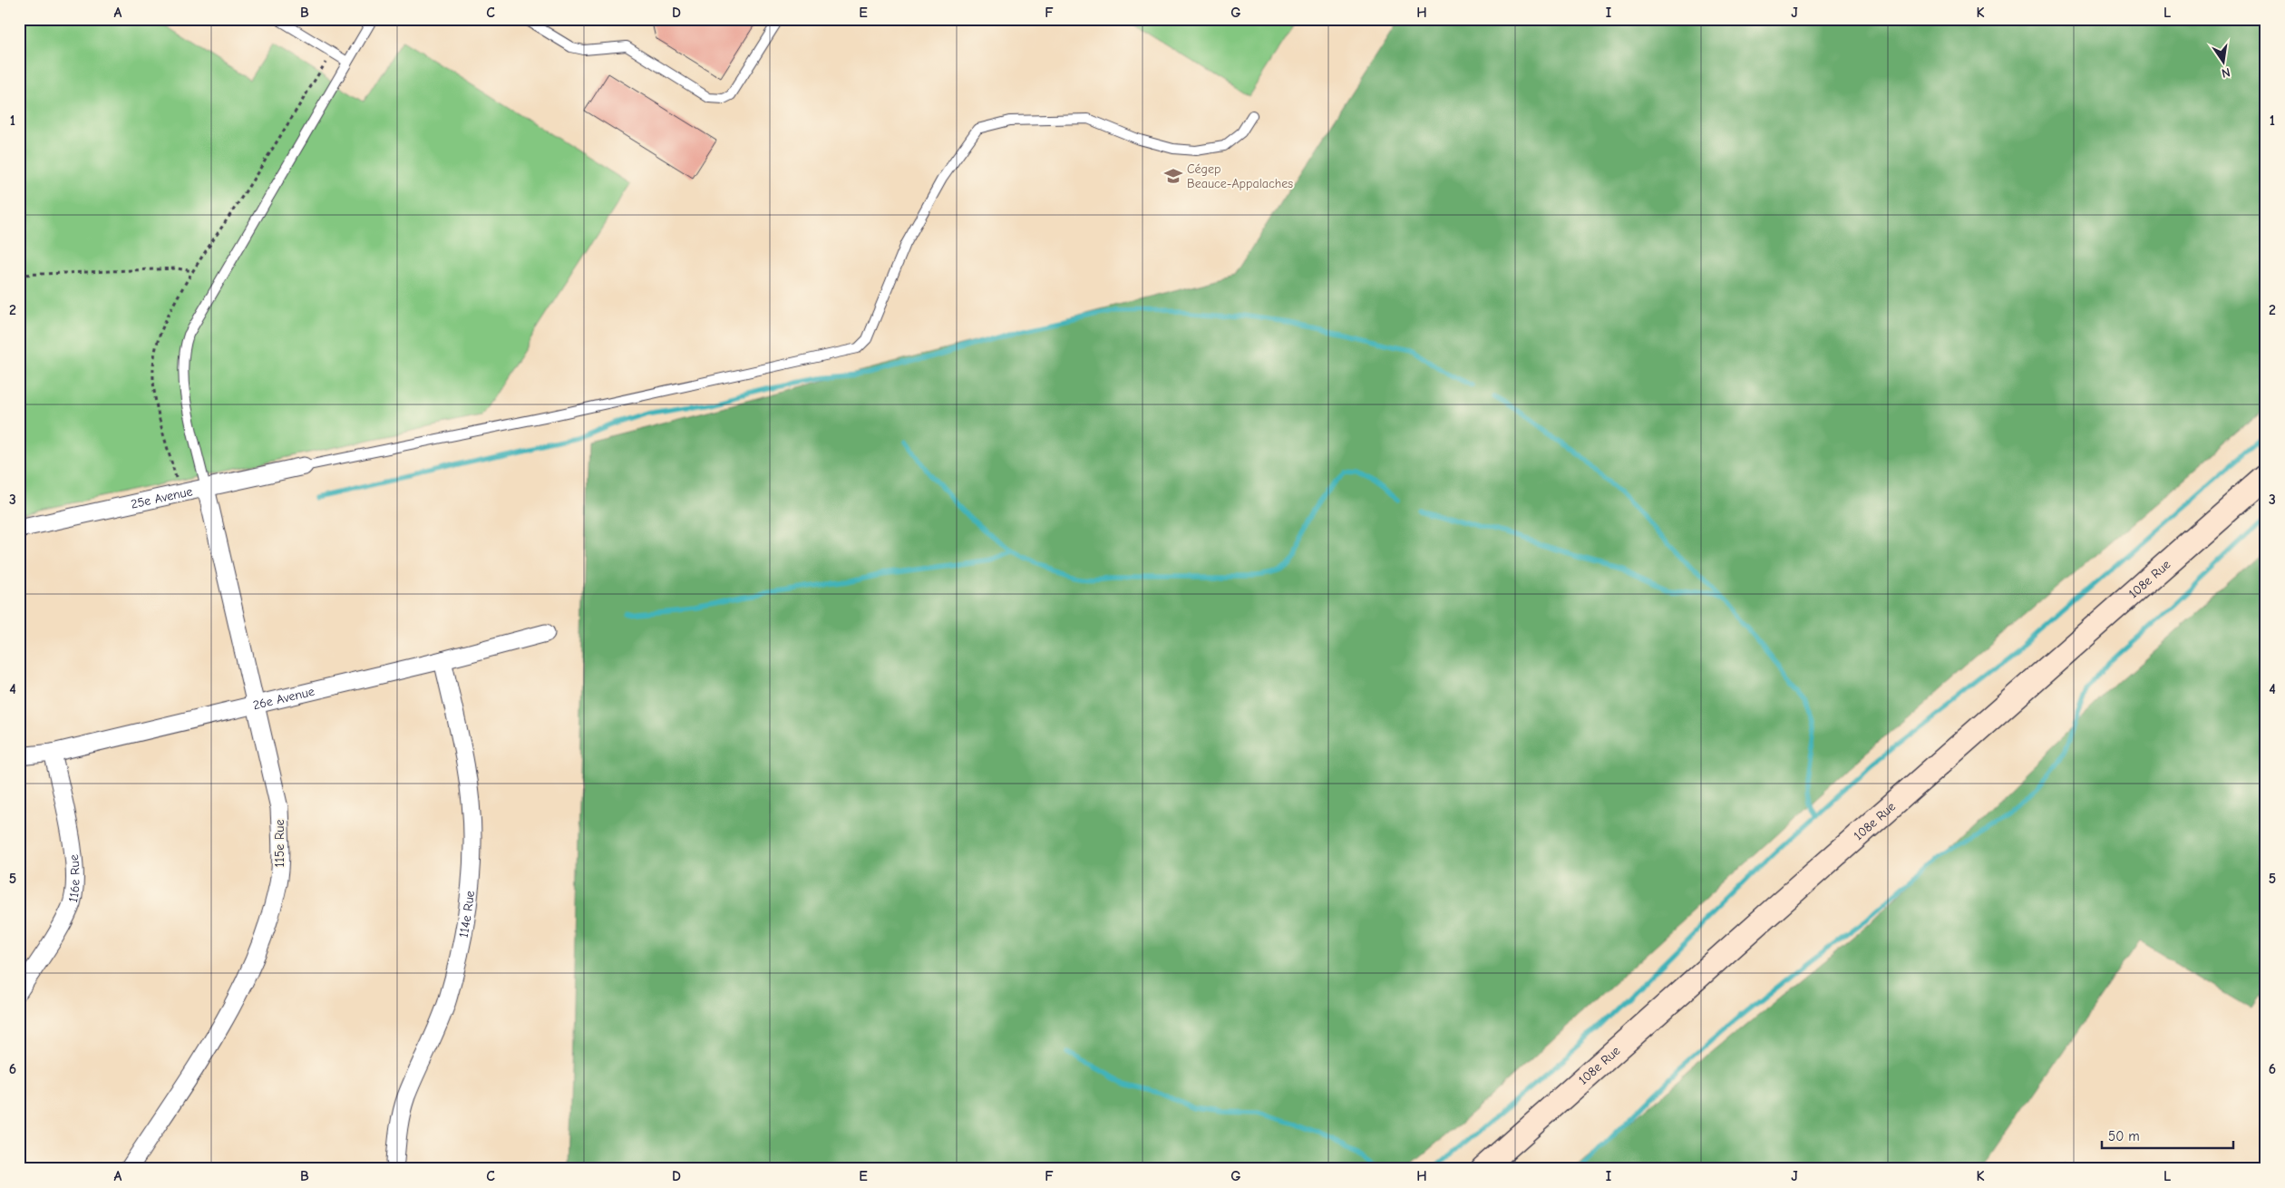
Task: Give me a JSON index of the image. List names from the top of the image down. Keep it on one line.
{"streets":{"main road":["108e Rue"],"street":["25e Avenue","26e Avenue","115e Rue","116e Rue","114e Rue"]},"crossings":[["25e Avenue","115e Rue"],["26e Avenue","115e Rue"],["26e Avenue","116e Rue"],["26e Avenue","114e Rue"]],"places":{"school or university":["Cégep Beauce-Appalaches"]},"scale_bar":"50 m","north":"bottom","grid":{"columns":["A","B","C","D","E","F","G","H","I","J","K","L"],"rows":["1","2","3","4","5","6"]}}
